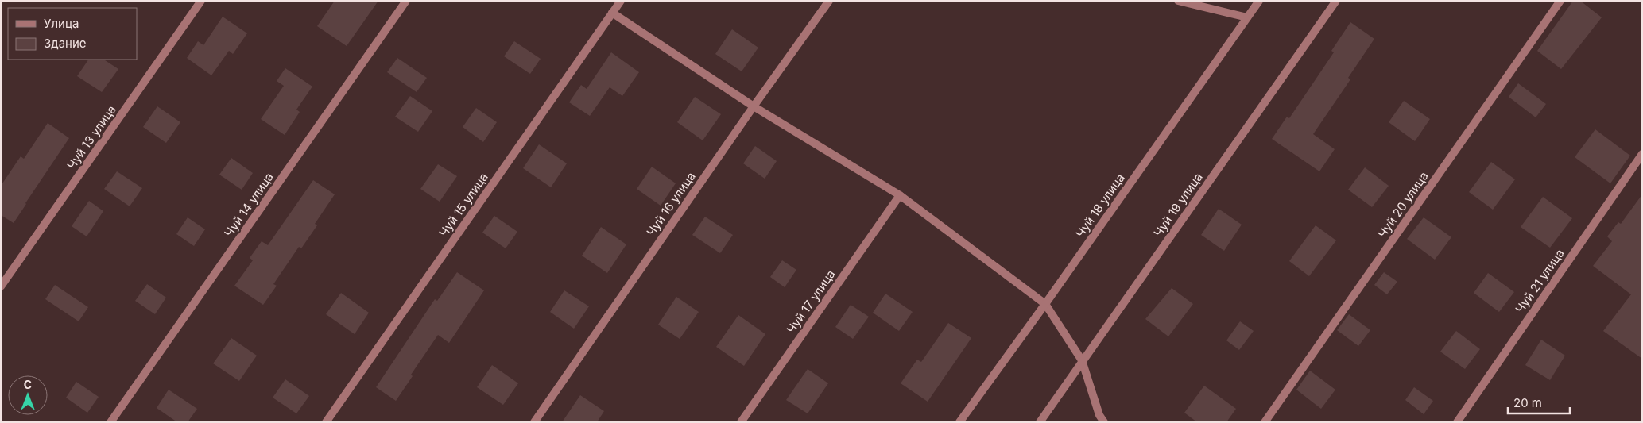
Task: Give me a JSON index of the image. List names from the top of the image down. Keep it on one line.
{"streets":{"street":["Чуй 13 улица","Чуй 16 улица","Чуй 14 улица","Чуй 15 улица","Чуй 19 улица","Чуй 20 улица","Чуй 18 улица","Чуй 21 улица","Чуй 17 улица"]},"legend":["Улица","Здание"],"scale_bar":"20 m","north":"top"}
